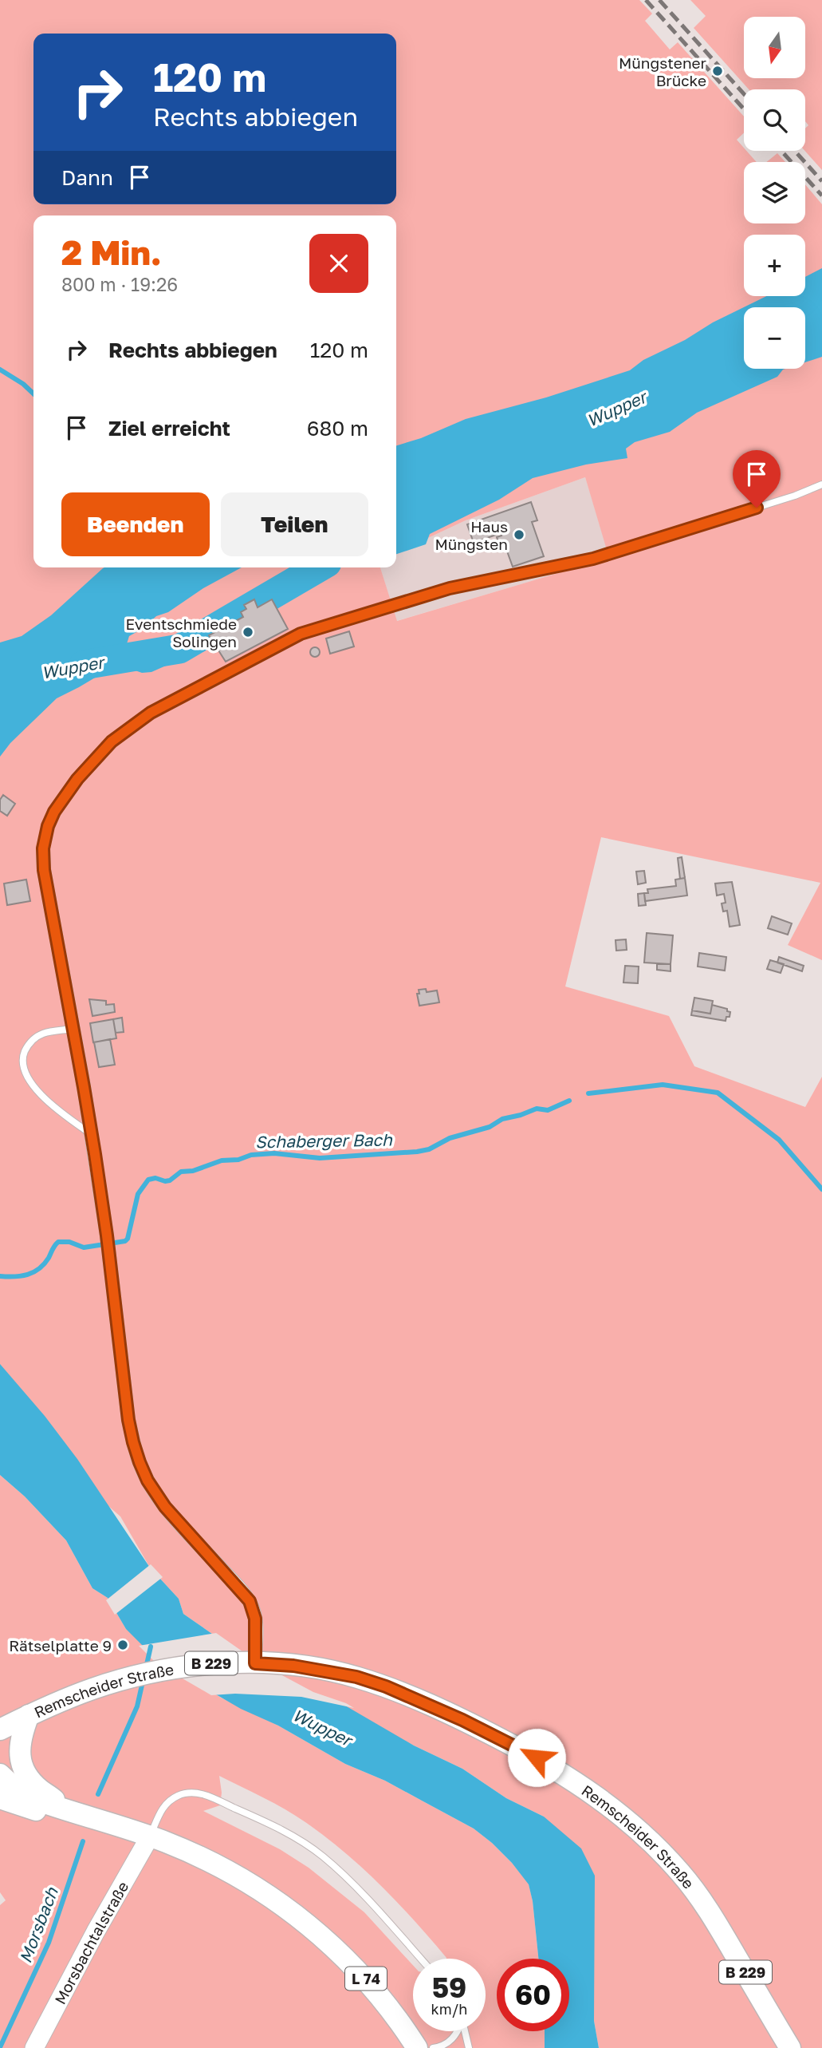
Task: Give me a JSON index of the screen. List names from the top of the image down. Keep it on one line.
{"streets":{"main road":["B 229","Remscheider Straße","Morsbachtalstraße","L 74"]},"crossings":[["Remscheider Straße","L 74"],["Morsbachtalstraße","L 74"]],"water":["Wupper","Schaberger Bach","Morsbach"],"places":["Müngstener Brücke","Haus Müngsten","Eventschmiede Solingen","Rätselplatte 9"],"north":"bottom","page":{"map_buttons":["+","−"],"turn":["120 m","Rechts abbiegen"],"then":"Dann","heading":["2 Min.","800 m · 19:26"],"list":[{"name":"Rechts abbiegen","value":"120 m"},{"name":"Ziel erreicht","value":"680 m"}],"buttons":["Beenden","Teilen"],"speed":"59 km/h","limit":"60"}}
